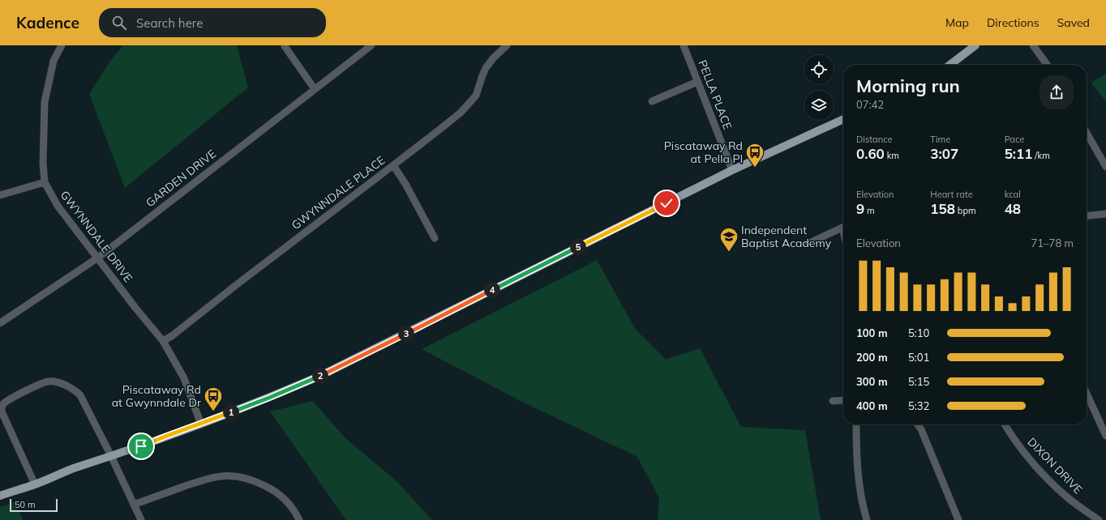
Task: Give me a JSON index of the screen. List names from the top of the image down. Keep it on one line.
{"streets":{"street":["PELLA PLACE","GARDEN DRIVE","GWYNNDALE PLACE","GWYNNDALE DRIVE","DIXON DRIVE"]},"crossings":[["GARDEN DRIVE","GWYNNDALE DRIVE"],["GWYNNDALE PLACE","GWYNNDALE DRIVE"]],"places":{"bus stop":["Piscataway Rd at Pella Pl","Piscataway Rd at Gwynndale Dr"],"school or university":["Independent Baptist Academy"]},"scale_bar":"50 m","page":{"header":"Kadence","search":"Search here","nav":["Map","Directions","Saved"],"heading":["Morning run","07:42"],"stats":[["Distance","0.60 km"],["Time","3:07"],["Pace","5:11 /km"],["Elevation","9 m"],["Heart rate","158 bpm"],["kcal","48"]],"chart":["Elevation","71–78 m"],"pins":["5","4","3","2","1"],"list":[{"name":"100 m","note":"5:10"},{"name":"200 m","note":"5:01"},{"name":"300 m","note":"5:15"},{"name":"400 m","note":"5:32"}],"scale":"50 m"}}
